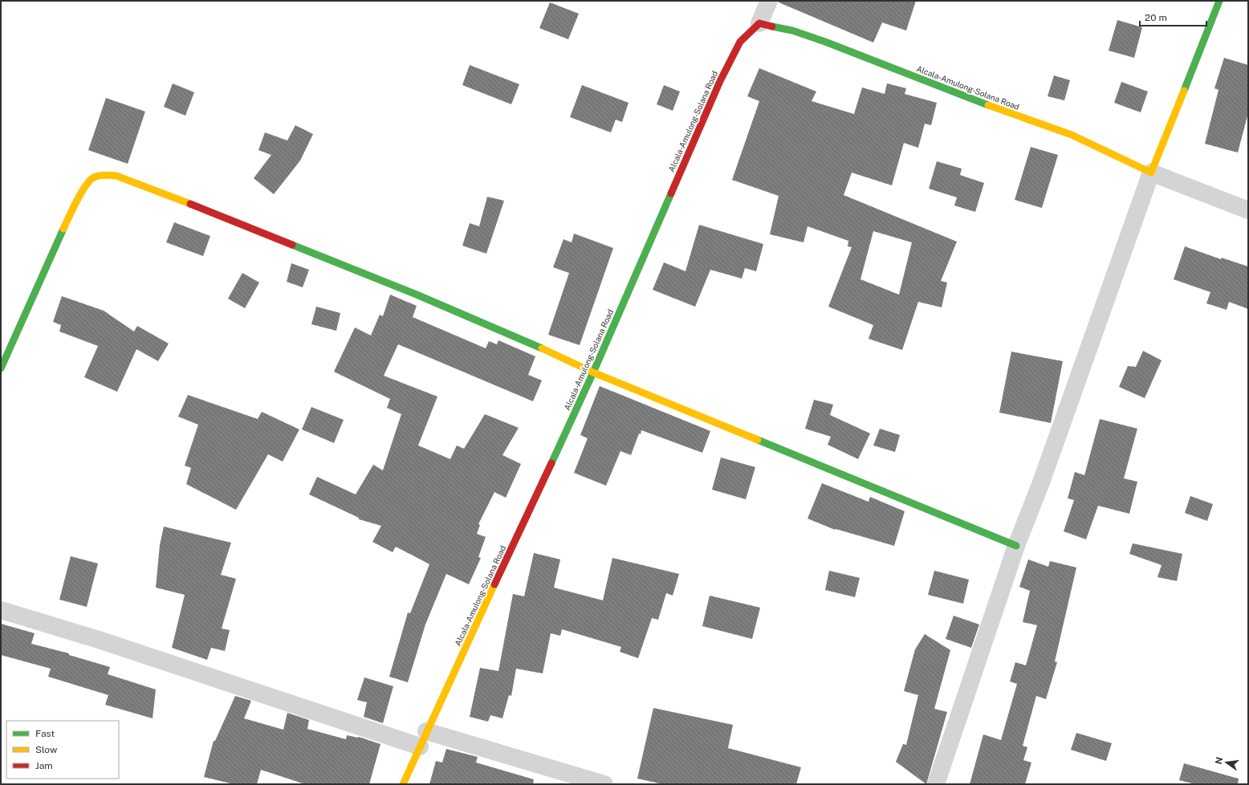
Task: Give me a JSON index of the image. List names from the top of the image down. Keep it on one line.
{"streets":{"main road":["Alcala-Amulong-Solana Road"]},"legend":["Fast","Slow","Jam"],"scale_bar":"20 m","north":"left"}
